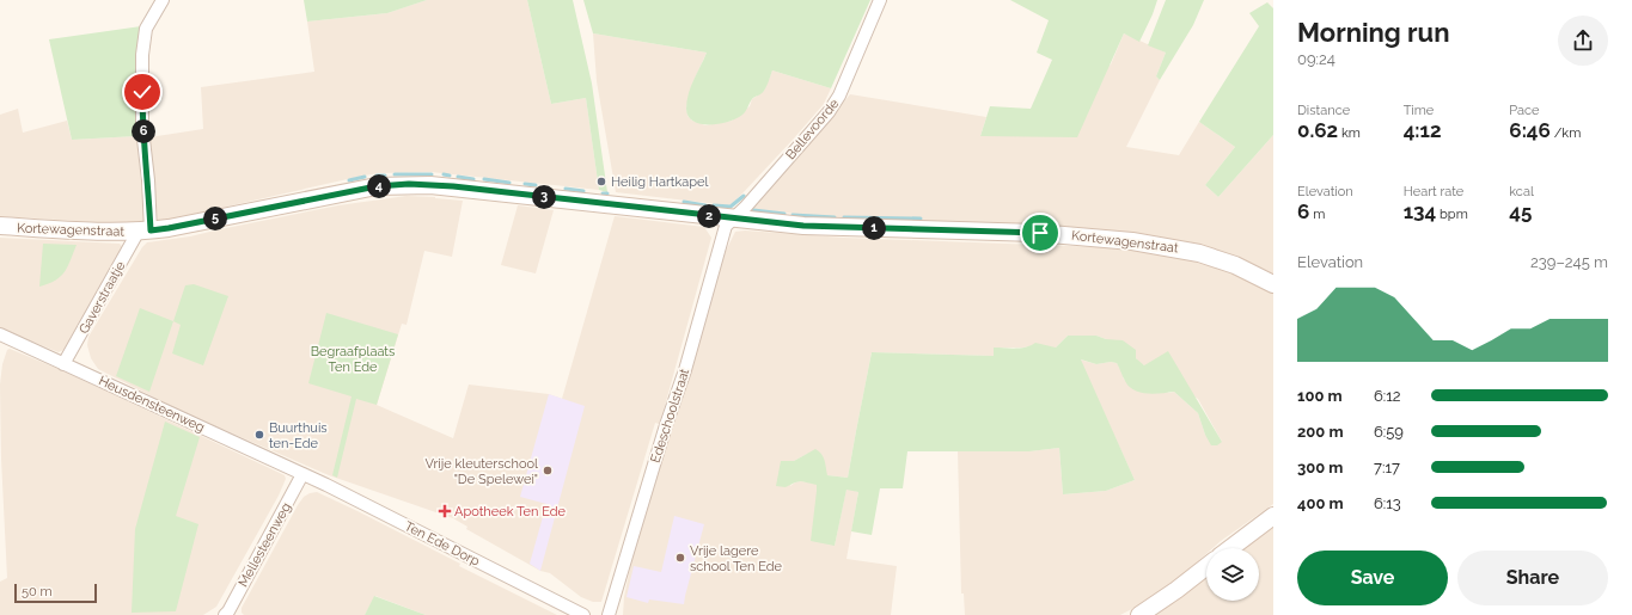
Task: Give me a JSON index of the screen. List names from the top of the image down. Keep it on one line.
{"streets":{"street":["Bellevoorde","Kortewagenstraat","Gaverstraatje","Heusdensteenweg","Edeschoolstraat","Ten Ede Dorp","Mellesteenweg"]},"crossings":[["Bellevoorde","Kortewagenstraat"],["Bellevoorde","Edeschoolstraat"],["Kortewagenstraat","Gaverstraatje"],["Kortewagenstraat","Edeschoolstraat"],["Gaverstraatje","Heusdensteenweg"],["Heusdensteenweg","Ten Ede Dorp"],["Heusdensteenweg","Mellesteenweg"],["Ten Ede Dorp","Mellesteenweg"]],"parks":["Begraafplaats Ten Ede"],"places":{"other":["Heilig Hartkapel","Buurthuis ten-Ede","Vrije kleuterschool \"De Spelewei\"","Vrije lagere school Ten Ede"],"health":["Apotheek Ten Ede"]},"scale_bar":"50 m","page":{"heading":["Morning run","09:24"],"stats":[["Distance","0.62 km"],["Time","4:12"],["Pace","6:46 /km"],["Elevation","6 m"],["Heart rate","134 bpm"],["kcal","45"]],"pins":["6","4","3","2","5","1"],"chart":["Elevation","239–245 m"],"list":[{"name":"100 m","note":"6:12"},{"name":"200 m","note":"6:59"},{"name":"300 m","note":"7:17"},{"name":"400 m","note":"6:13"}],"buttons":["Save","Share"],"scale":"50 m"}}
